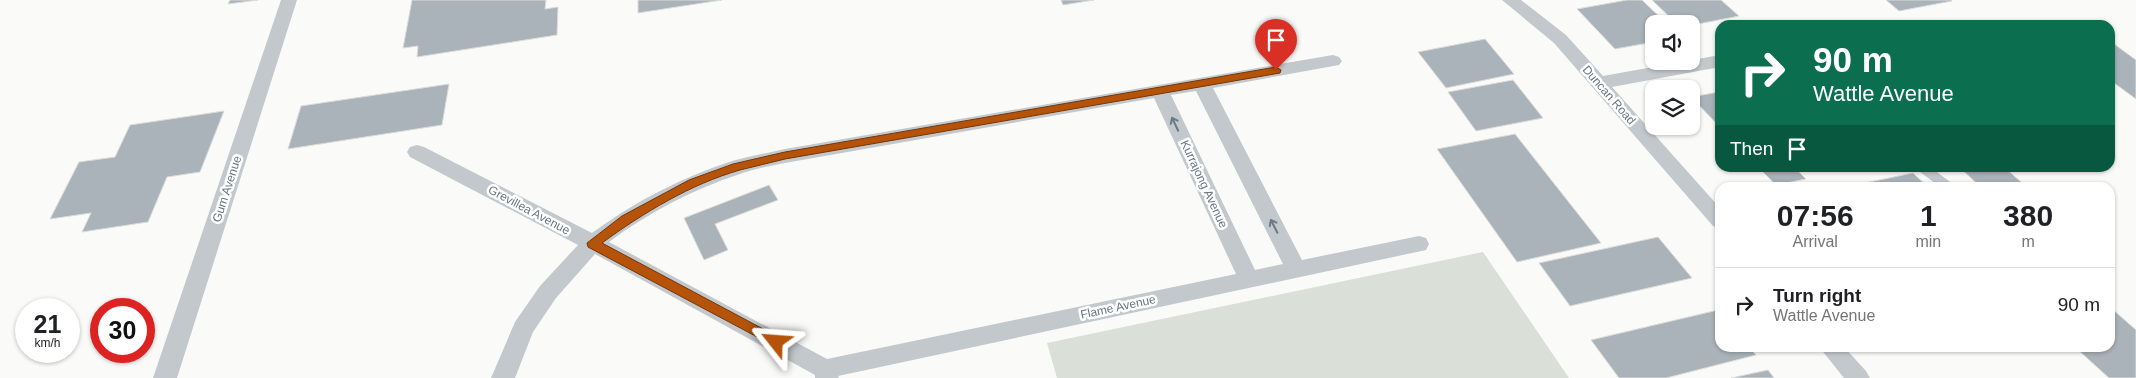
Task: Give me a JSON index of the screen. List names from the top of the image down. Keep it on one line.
{"streets":{"street":["Duncan Road","Kurrajong Avenue","Gum Avenue","Grevillea Avenue","Flame Avenue"]},"crossings":[["Kurrajong Avenue","Flame Avenue"],["Grevillea Avenue","Flame Avenue"]],"page":{"turn":["90 m","Wattle Avenue"],"then":"Then","eta":["07:56","Arrival","1","min","380","m"],"list":[{"name":"Turn right","note":"Wattle Avenue","value":"90 m"}],"speed":"21 km/h","limit":"30"}}
